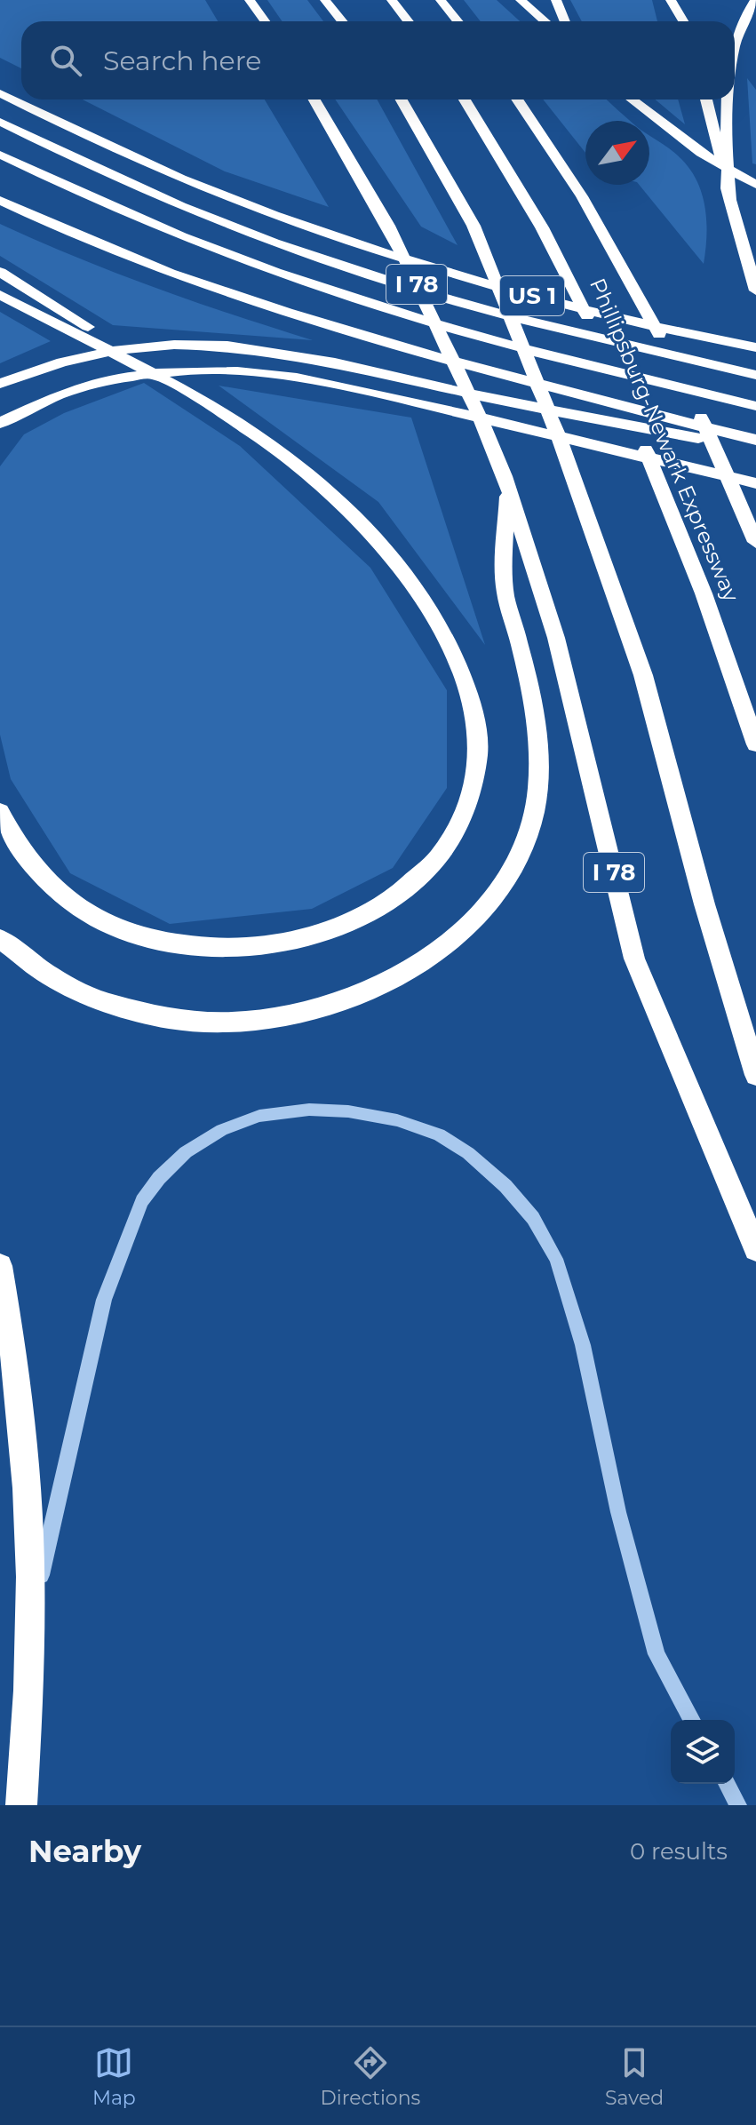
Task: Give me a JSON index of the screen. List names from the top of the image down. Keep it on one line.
{"streets":{"highway":["I 78","US 1","Phillipsburg-Newark Expressway"]},"north":"top right","page":{"search":"Search here","heading":["Nearby","0 results"],"nav":["Map","Directions","Saved"]}}
